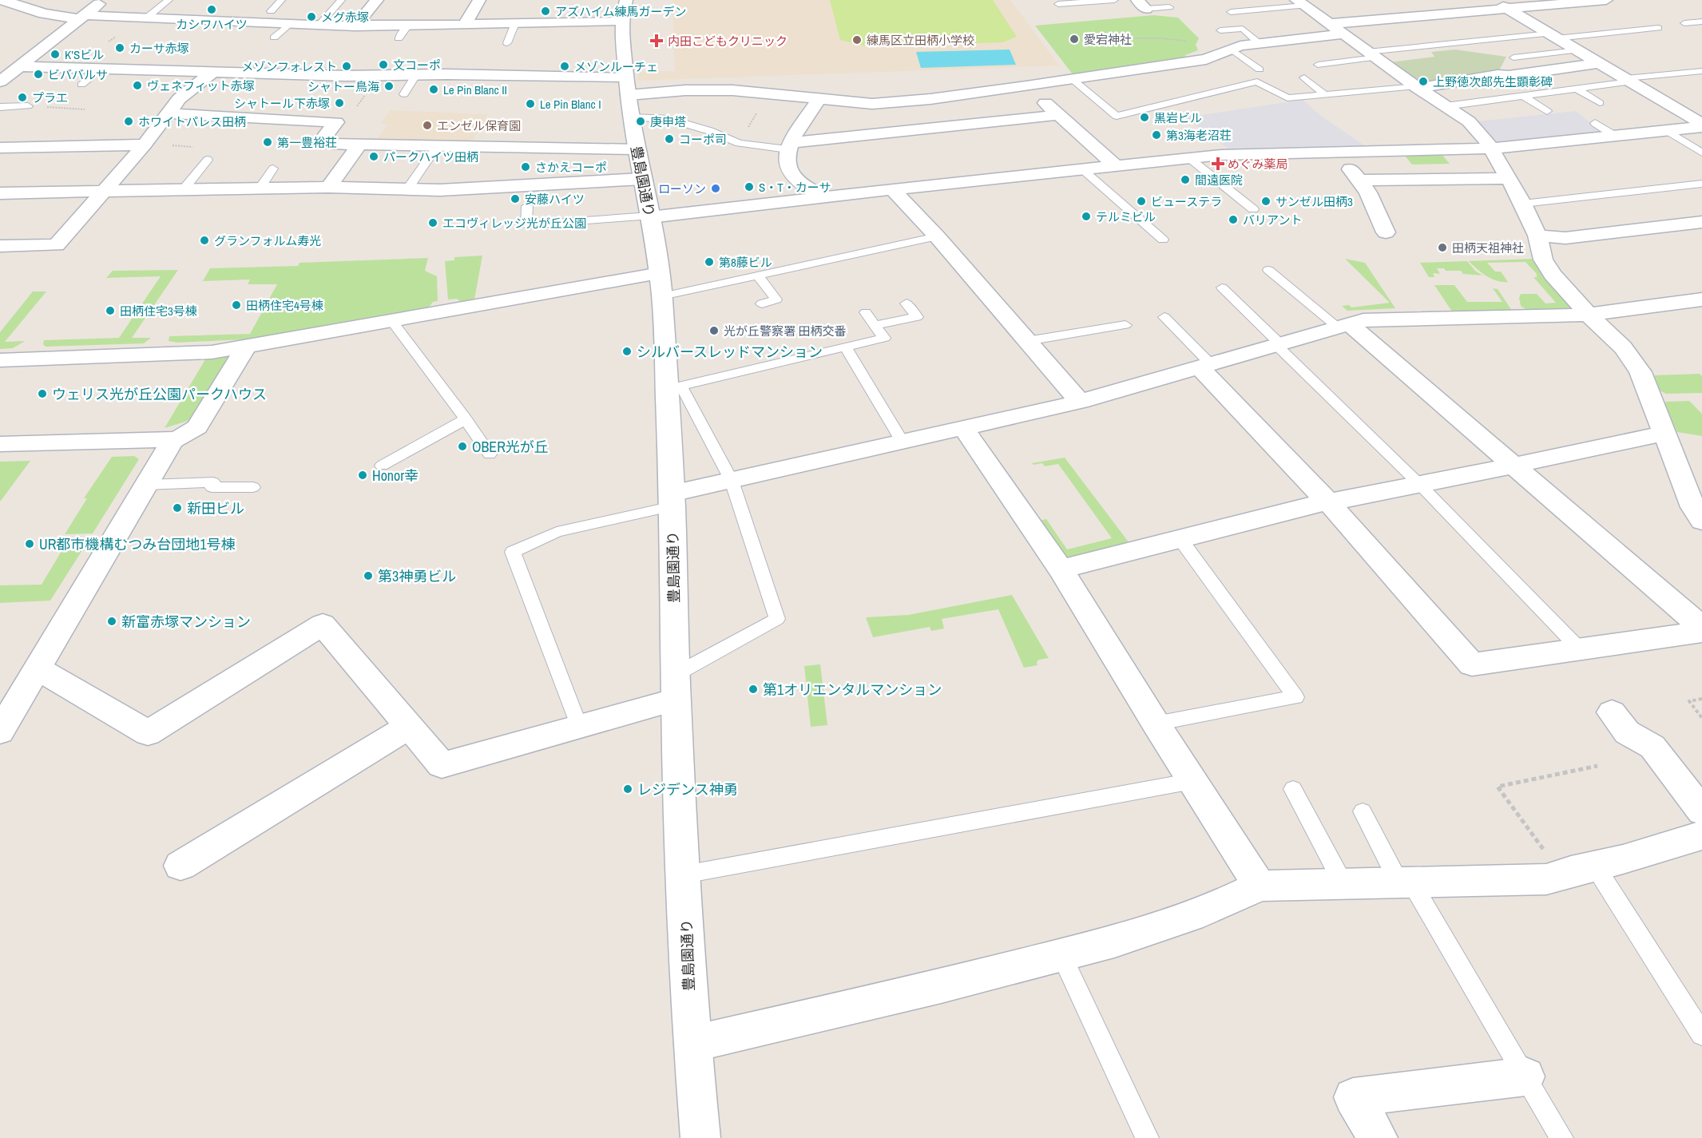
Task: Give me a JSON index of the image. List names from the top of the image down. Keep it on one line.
{"streets":{"street":["豊島園通り"]},"places":{"other":["カシワハイツ","アズハイム練馬ガーデン","メグ赤塚","愛宕神社","練馬区立田柄小学校","カーサ赤塚","K’Sビル","文コーポ","メゾンフォレスト","メゾンルーチェ","ビババルサ","上野徳次郎先生顕彰碑","ヴェネフィット赤塚","シャトー鳥海","Le Pin Blanc II","プラエ","シャトール下赤塚","Le Pin Blanc I","黒岩ビル","ホワイトパレス田柄","庚申塔","エンゼル保育園","第3海老沼荘","コーポ司","第一豊裕荘","パークハイツ田柄","さかえコーポ","間遠医院","S・T・カーサ","ローソン","安藤ハイツ","ビューステラ","サンゼル田柄3","テルミビル","バリアント","エコヴィレッジ光が丘公園","グランフォルム寿光","田柄天祖神社","第8藤ビル","田柄住宅4号棟","田柄住宅3号棟","光が丘警察署 田柄交番","シルバースレッドマンション","ウェリス光が丘公園パークハウス","OBER光が丘","Honor幸","新田ビル","UR都市機構むつみ台団地1号棟","第3神勇ビル","新富赤塚マンション","第1オリエンタルマンション","レジデンス神勇"],"health":["内田こどもクリニック","めぐみ薬局"]}}
